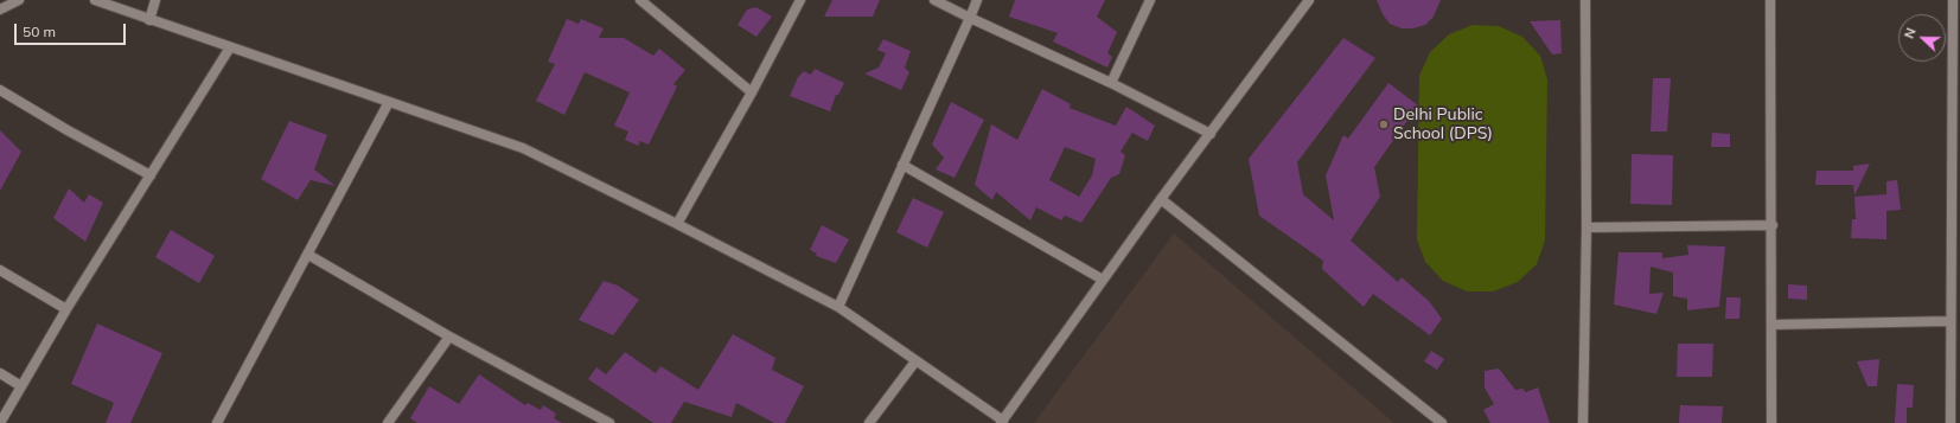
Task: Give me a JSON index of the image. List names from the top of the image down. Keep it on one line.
{"places":["Delhi Public School (DPS)"],"scale_bar":"50 m","north":"left"}
